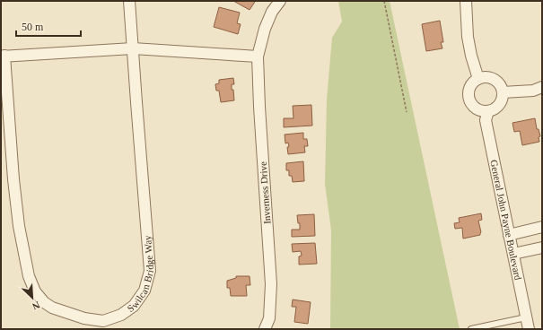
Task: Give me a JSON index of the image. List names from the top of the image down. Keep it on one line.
{"streets":{"street":["Inverness Drive","General John Payne Boulevard","Swilcan Bridge Way"]},"scale_bar":"50 m","north":"bottom right"}
